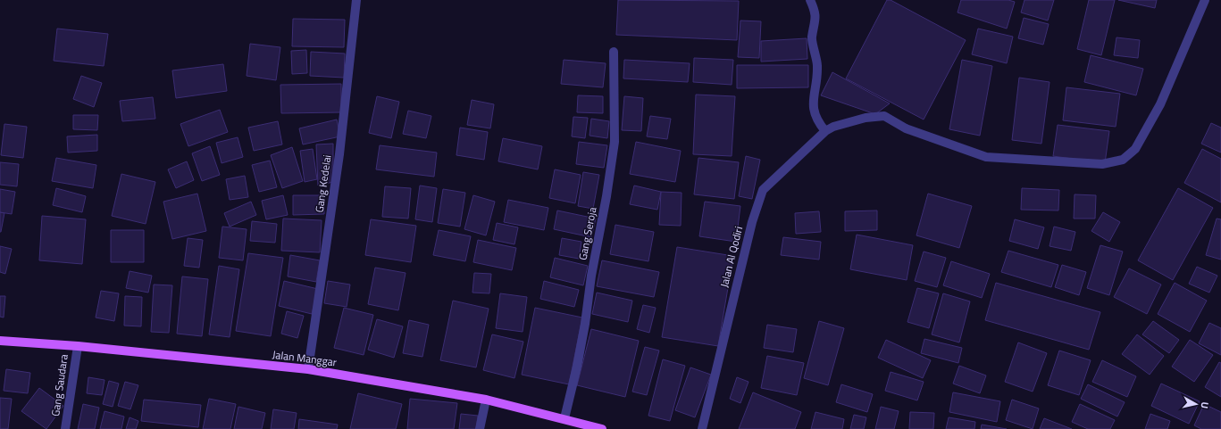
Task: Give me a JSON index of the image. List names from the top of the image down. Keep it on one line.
{"streets":{"main road":["Jalan Manggar"],"street":["Gang Kedelai","Gang Seroja","Jalan Al Qodiri","Gang Saudara"]},"crossings":[["Gang Kedelai","Jalan Manggar"],["Gang Seroja","Jalan Manggar"],["Jalan Manggar","Gang Saudara"]],"north":"right"}
